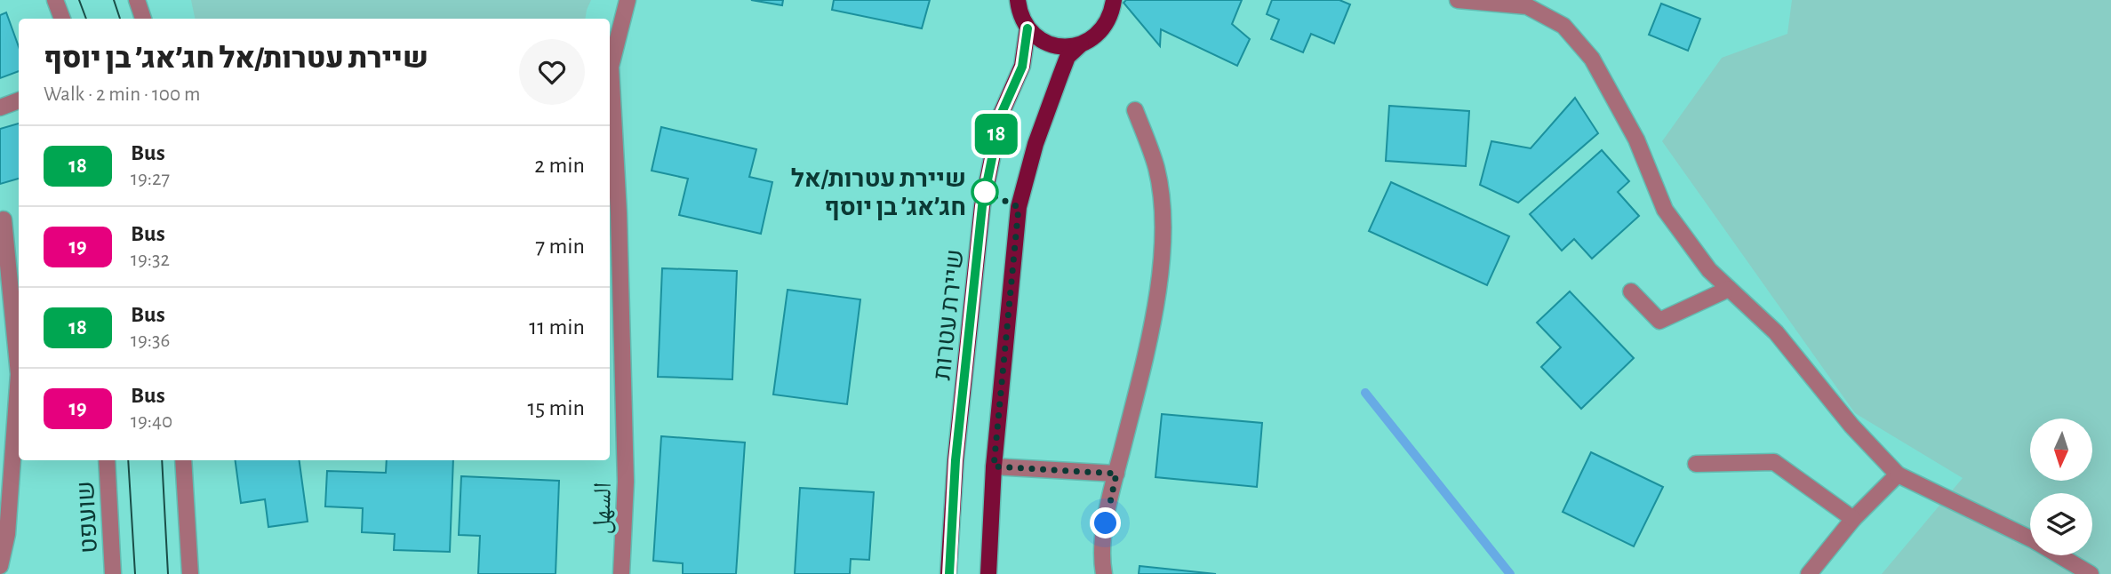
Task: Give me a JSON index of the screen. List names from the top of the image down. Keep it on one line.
{"streets":{"main road":["שיירת עטרות"],"street":["السهل","שועפט"]},"places":["שיירת עטרות/אל חג׳אג׳ בן יוסף"],"lines":["bus line 18"],"north":"bottom","page":{"on_map":"18","heading":["שיירת עטרות/אל חג׳אג׳ בן יוסף","Walk · 2 min · 100 m"],"list":[{"mark":"18","name":"Bus","note":"19:27","value":"2 min"},{"mark":"19","name":"Bus","note":"19:32","value":"7 min"},{"mark":"18","name":"Bus","note":"19:36","value":"11 min"},{"mark":"19","name":"Bus","note":"19:40","value":"15 min"}]}}
